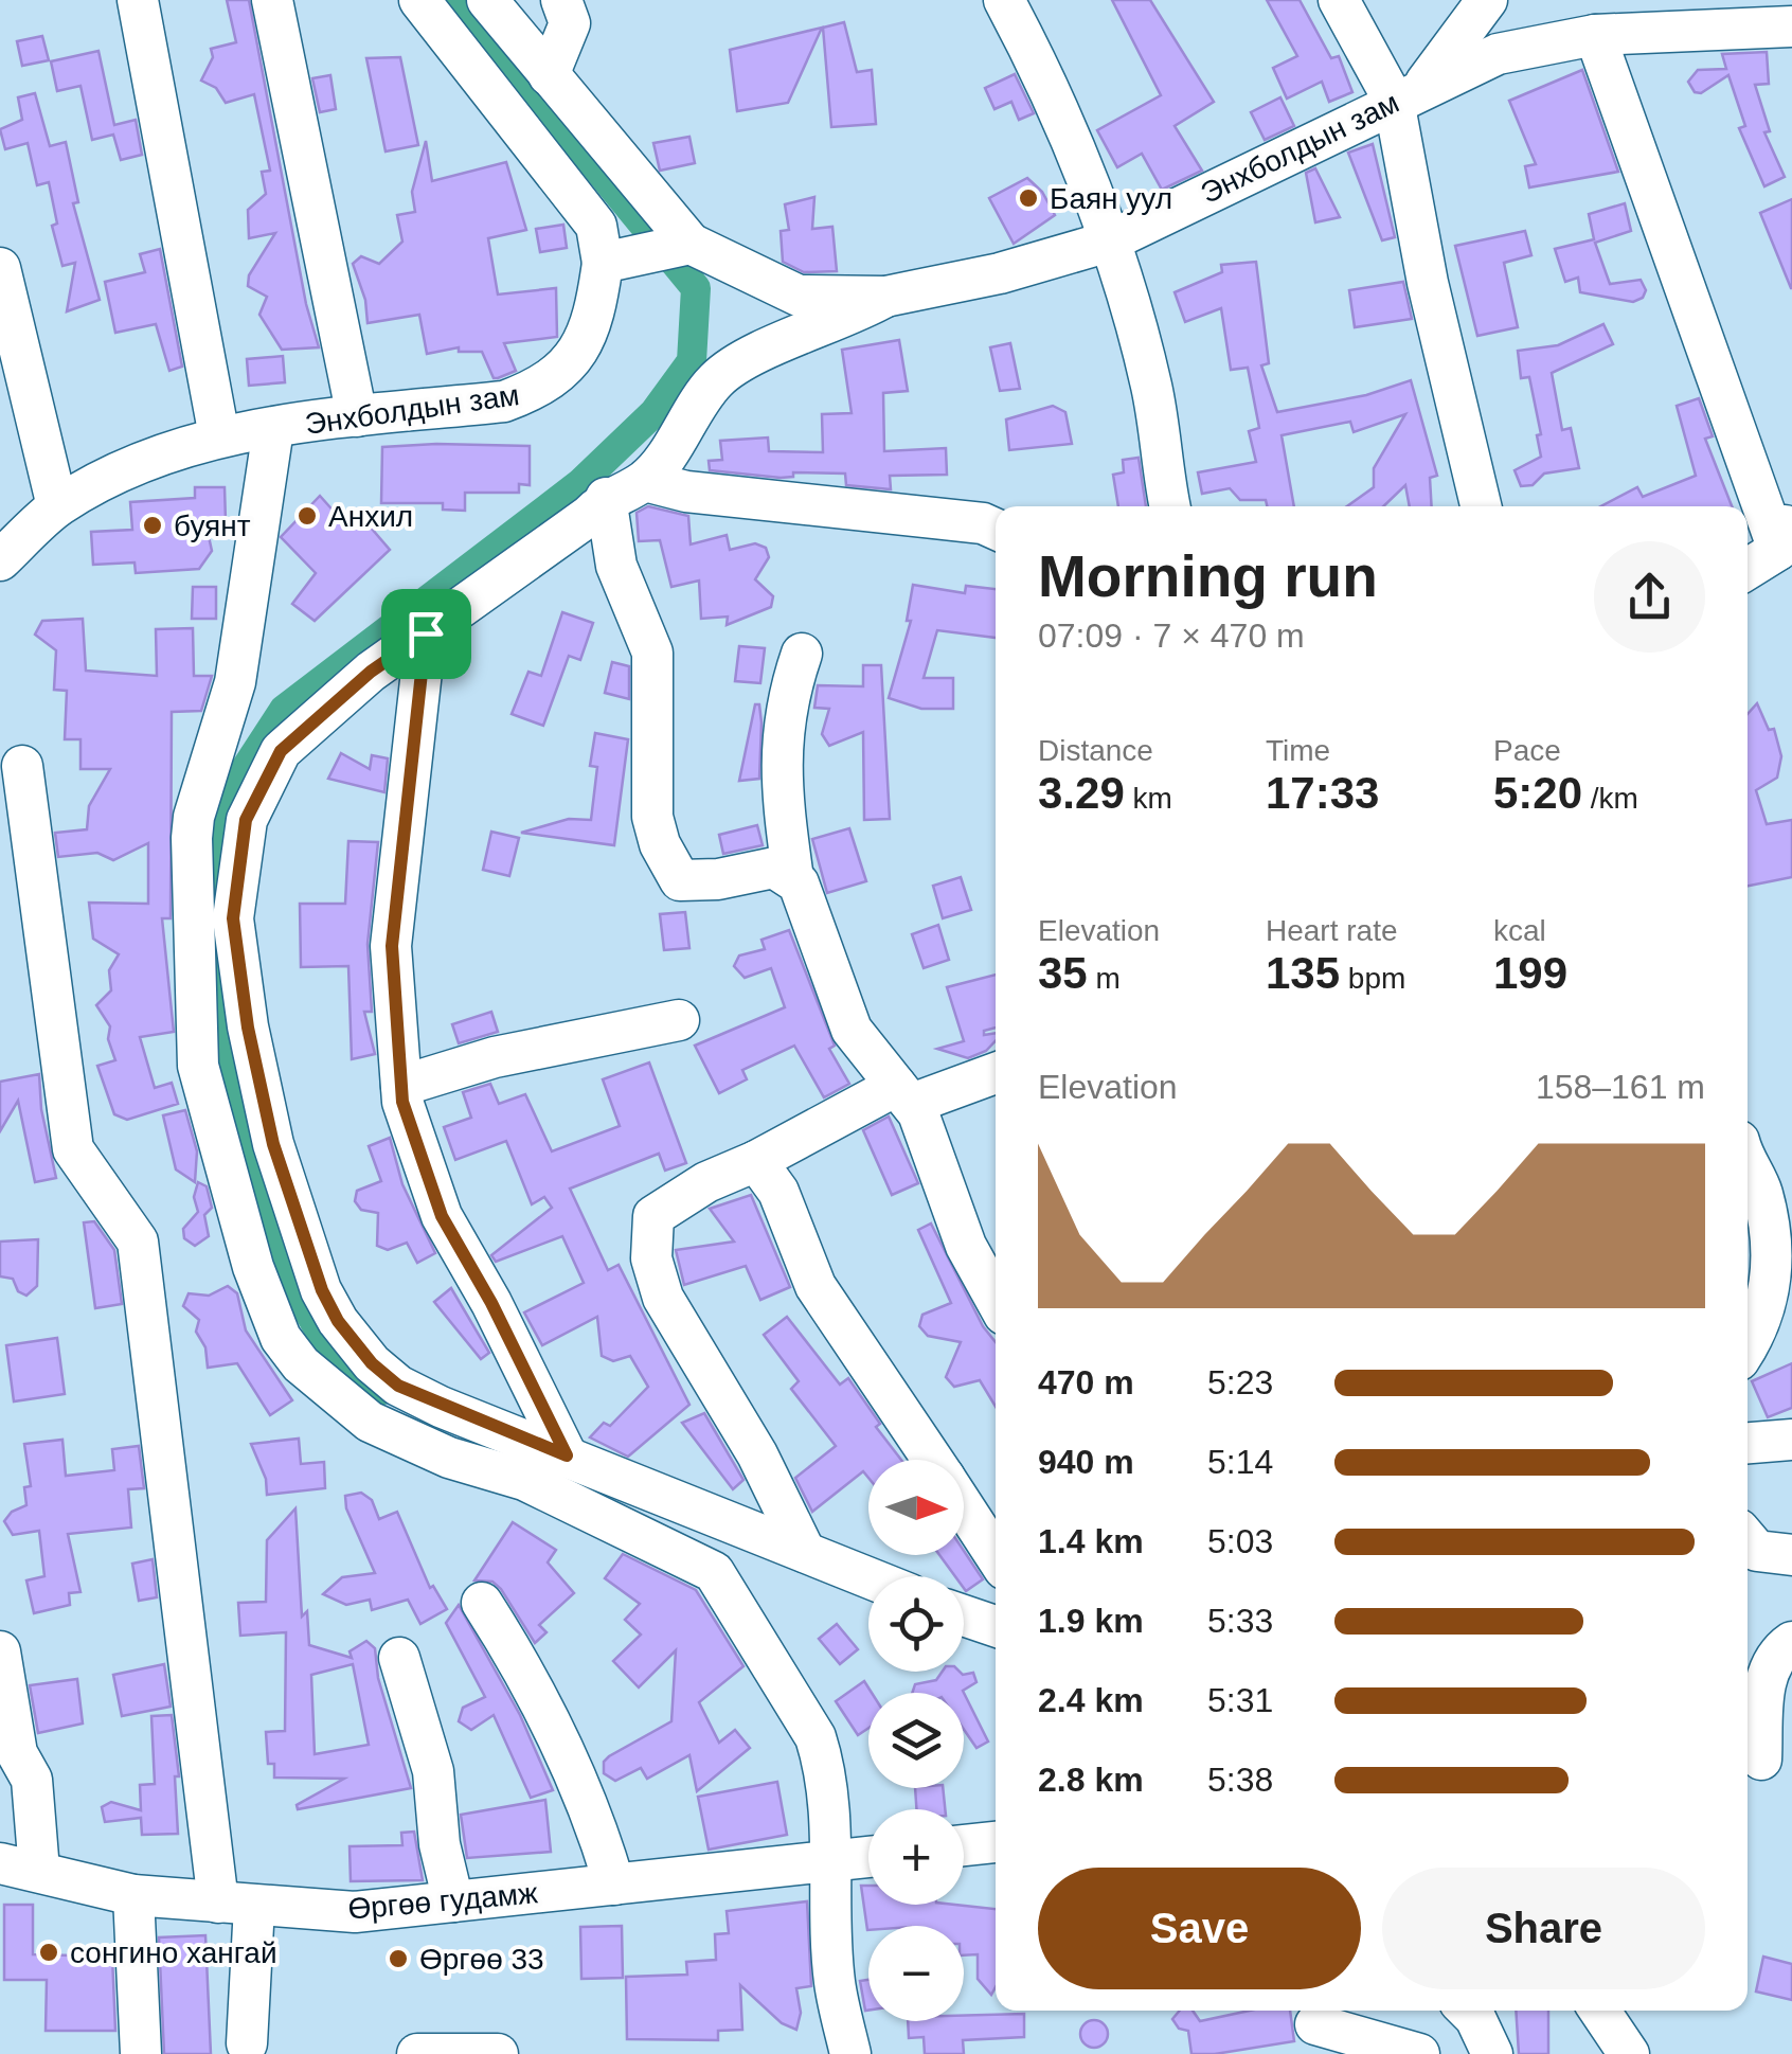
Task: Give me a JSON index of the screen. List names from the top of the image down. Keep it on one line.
{"streets":{"street":["Энхболдын зам","Өргөө гудамж"]},"places":["Баян уул","Анхил","буянт","сонгино хангай","Өргөө 33"],"north":"right","page":{"heading":["Morning run","07:09 · 7 × 470 m"],"stats":[["Distance","3.29 km"],["Time","17:33"],["Pace","5:20 /km"],["Elevation","35 m"],["Heart rate","135 bpm"],["kcal","199"]],"chart":["Elevation","158–161 m"],"list":[{"name":"470 m","note":"5:23"},{"name":"940 m","note":"5:14"},{"name":"1.4 km","note":"5:03"},{"name":"1.9 km","note":"5:33"},{"name":"2.4 km","note":"5:31"},{"name":"2.8 km","note":"5:38"}],"map_buttons":["+","−"],"buttons":["Save","Share"]}}
